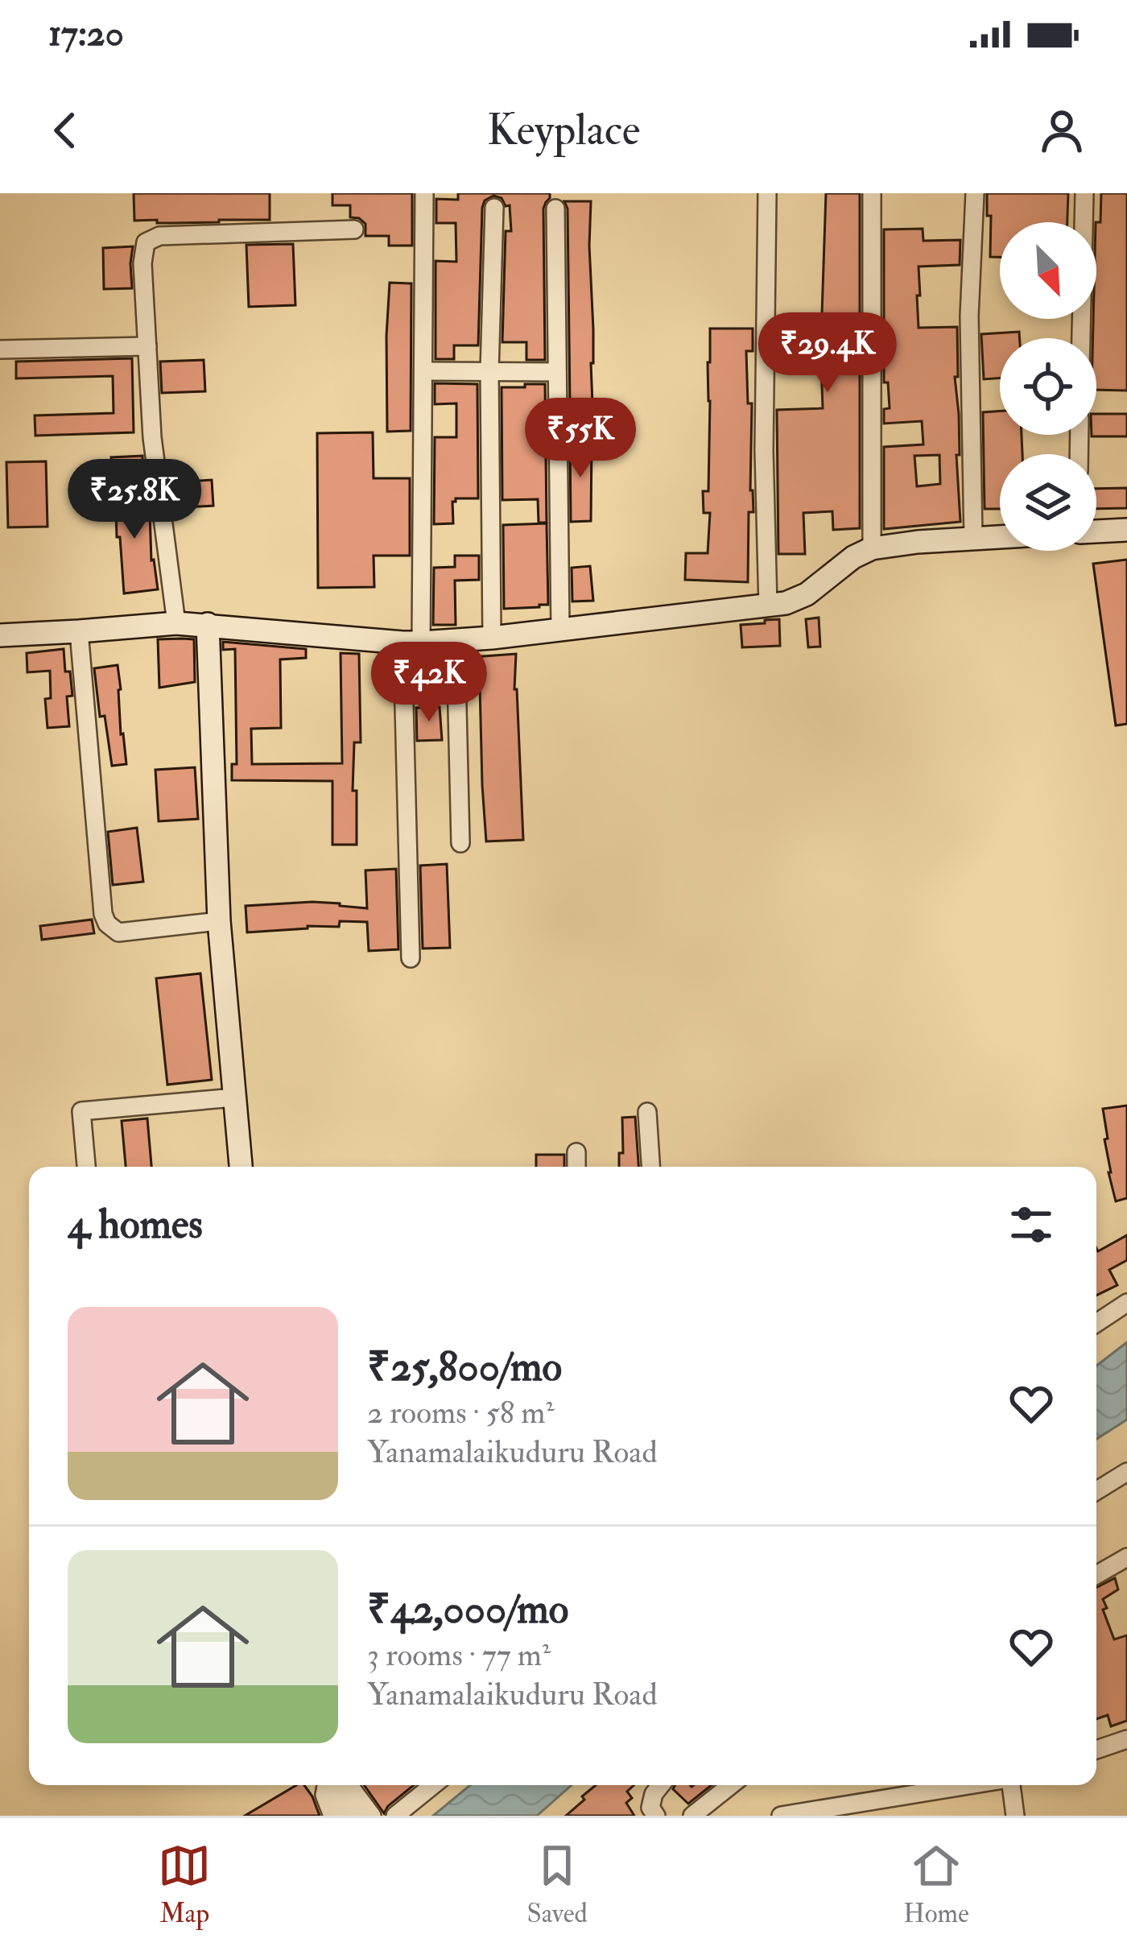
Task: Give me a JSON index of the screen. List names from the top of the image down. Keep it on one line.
{"north":"bottom right","page":{"status":"17:20","header":"Keyplace","price":["₹29.4K","₹55K","₹25.8K","₹42K"],"heading":"4 homes","list":[{"name":"₹25,800/mo","note":"2 rooms · 58 m² · Yanamalaikuduru Road"},{"name":"₹42,000/mo","note":"3 rooms · 77 m² · Yanamalaikuduru Road"}],"tabs":["Map","Saved","Home"]}}
